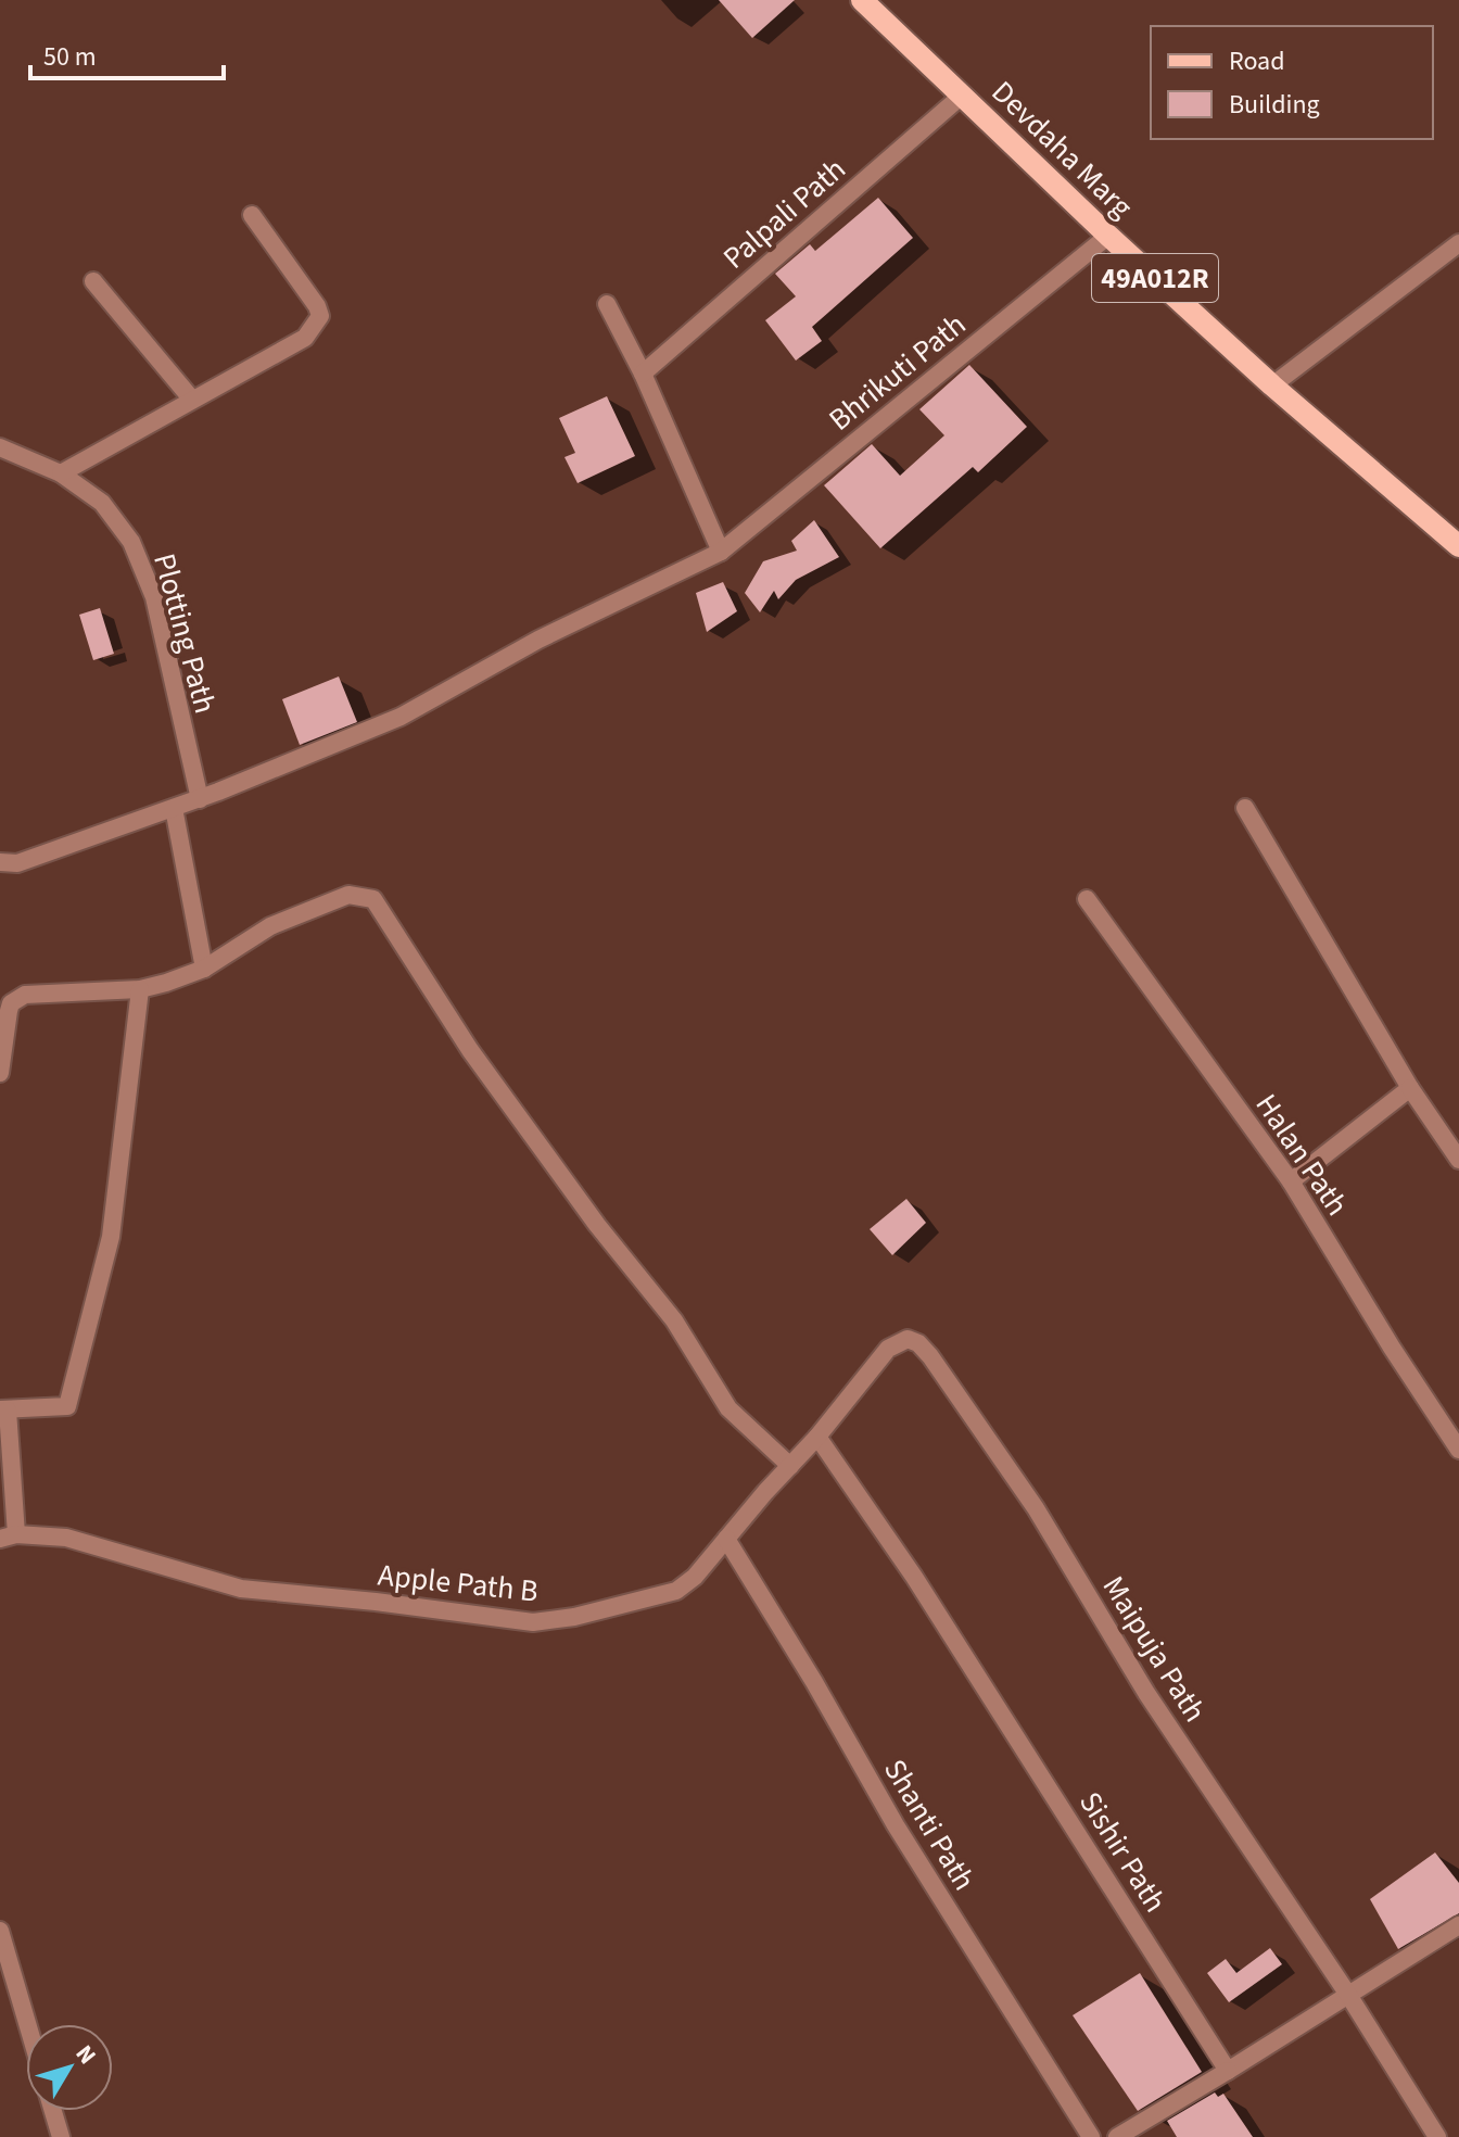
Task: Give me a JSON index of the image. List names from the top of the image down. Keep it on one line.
{"streets":{"main road":["Devdaha Marg","49A012R"],"street":["Palpali Path","Bhrikuti Path","Plotting Path","Halan Path","Apple Path B","Maipuja Path","Shanti Path","Sishir Path"]},"crossings":[["Devdaha Marg","Palpali Path"],["Devdaha Marg","Bhrikuti Path"],["Bhrikuti Path","Plotting Path"],["Apple Path B","Maipuja Path"],["Apple Path B","Shanti Path"],["Apple Path B","Sishir Path"]],"legend":["Road","Building"],"scale_bar":"50 m","north":"top right"}
